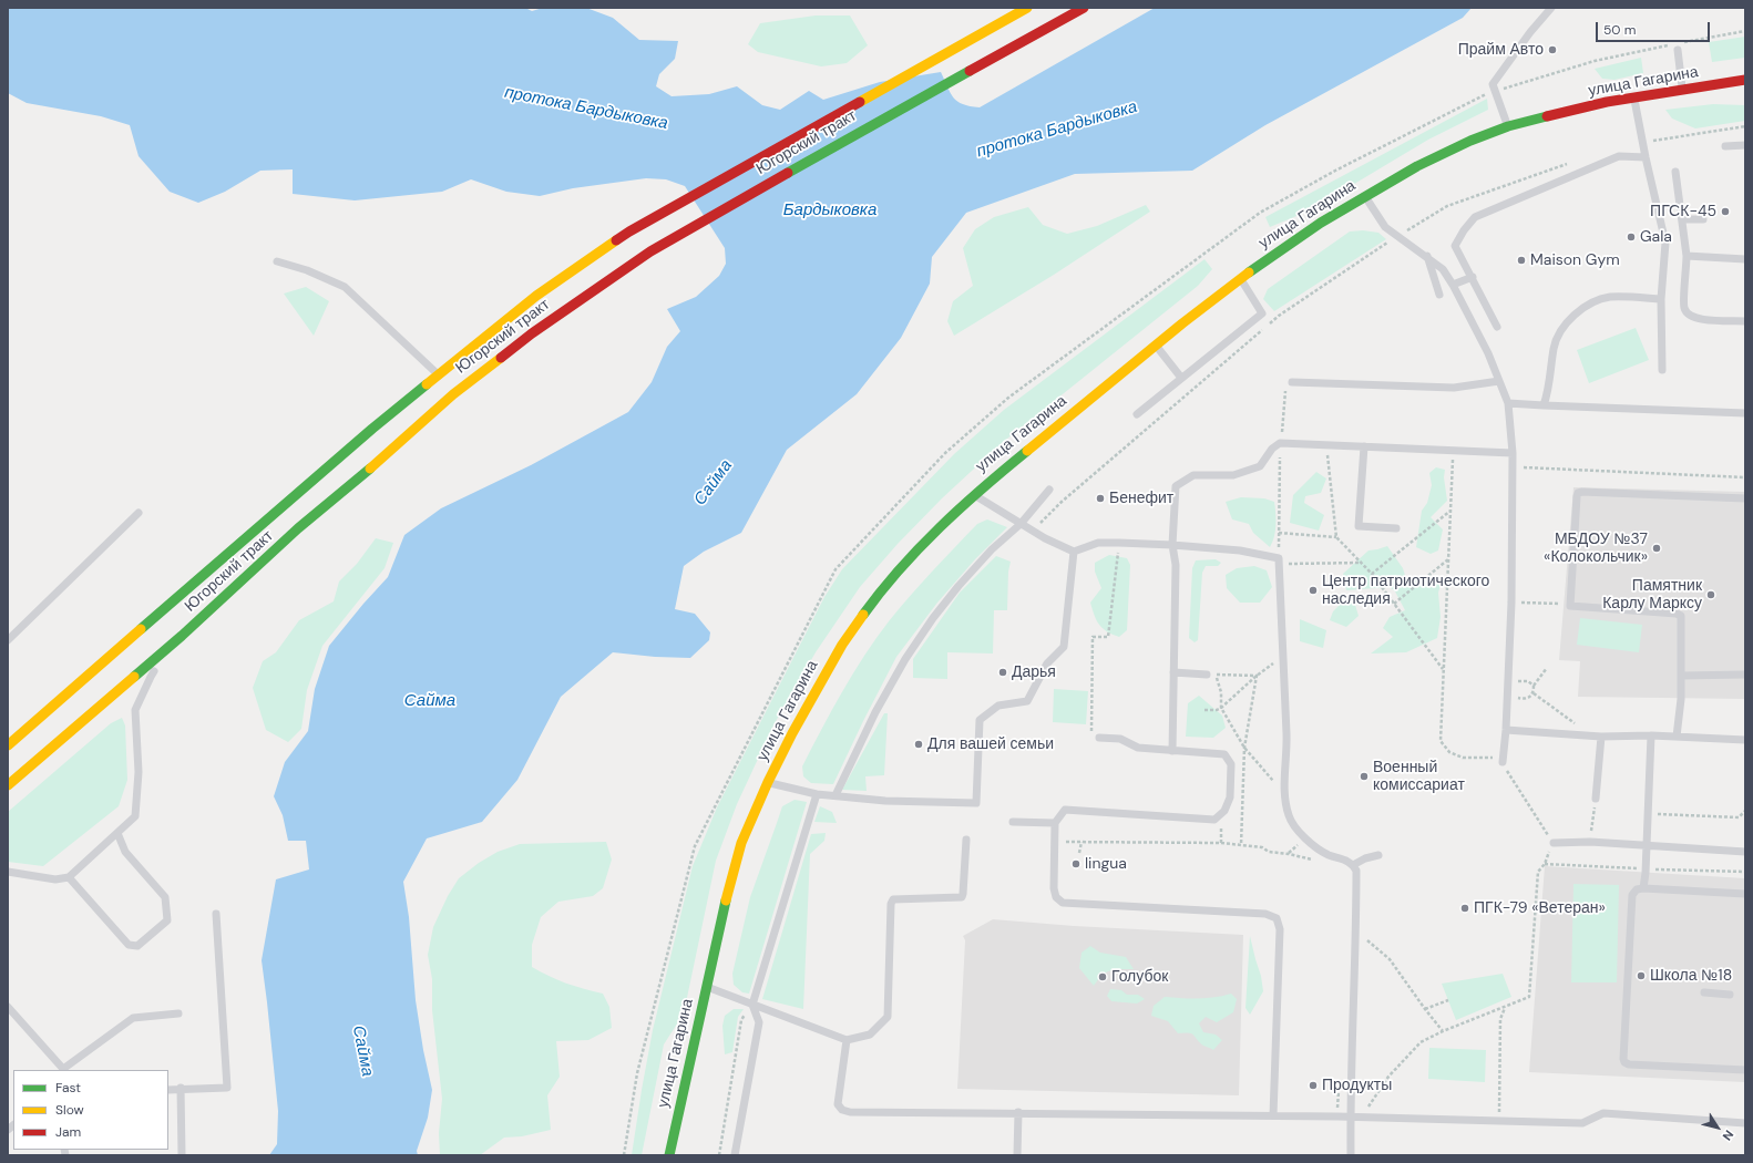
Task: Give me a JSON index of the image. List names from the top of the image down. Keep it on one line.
{"streets":{"main road":["улица Гагарина","Югорский тракт"]},"water":["протока Бардыковка","Бардыковка","Сайма"],"places":["Прайм Авто","ПГСК-45","Gala","Maison Gym","Бенефит","МБДОУ №37 «Колокольчик»","Центр патриотического наследия","Памятник Карлу Марксу","Дарья","Для вашей семьи","Военный комиссариат","lingua","ПГК-79 «Ветеран»","Школа №18","Голубок","Продукты"],"legend":["Fast","Slow","Jam"],"scale_bar":"50 m","north":"bottom right"}
